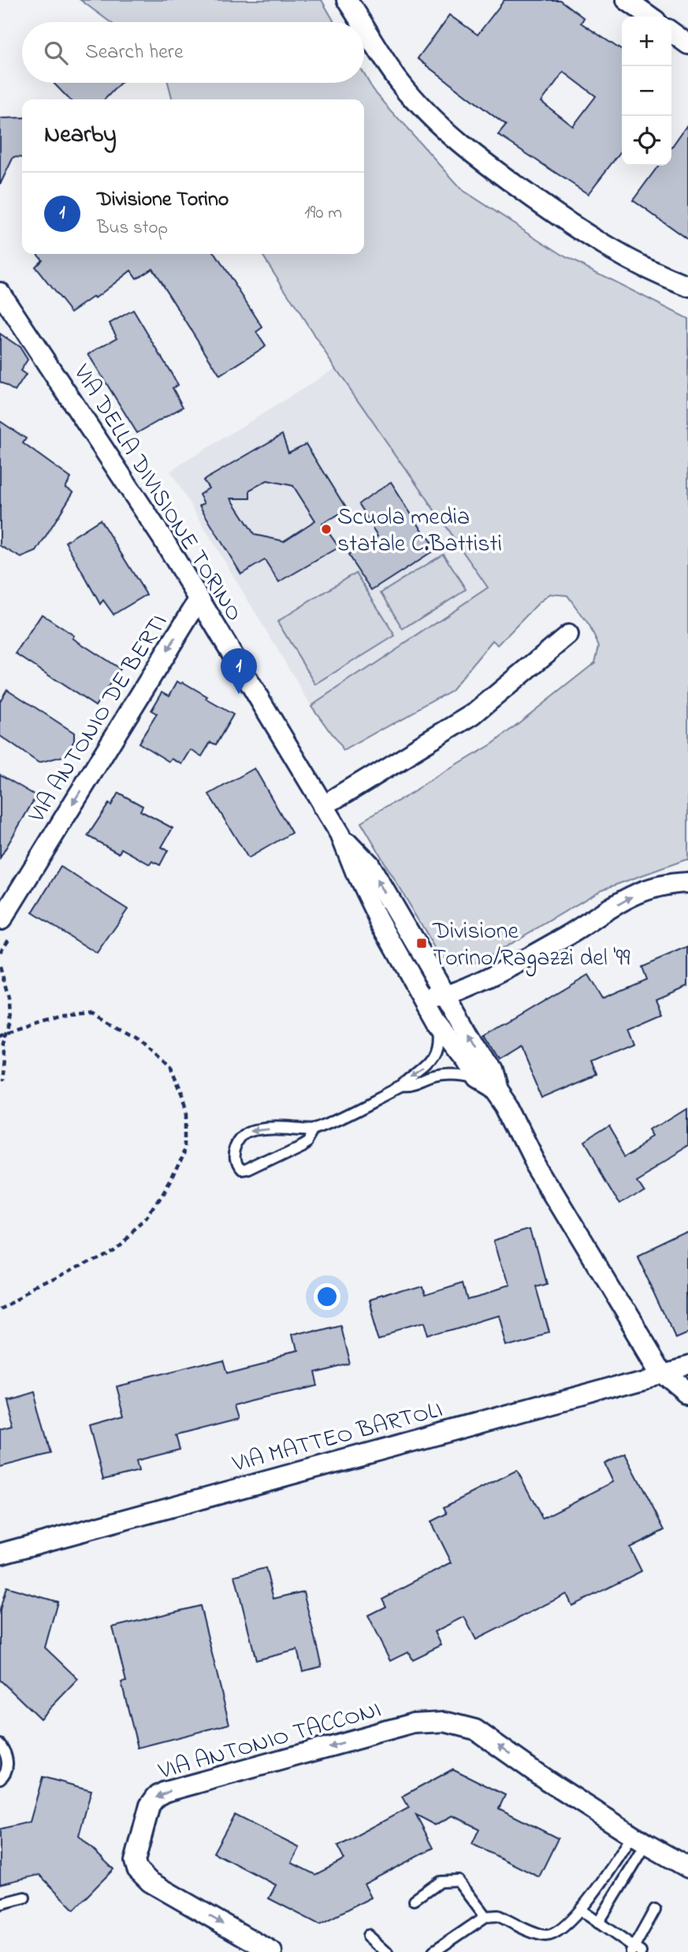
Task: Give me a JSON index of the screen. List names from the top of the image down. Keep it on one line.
{"streets":{"street":["VIA DELLA DIVISIONE TORINO","VIA ANTONIO DE BERTI","VIA MATTEO BARTOLI","VIA ANTONIO TACCONI"]},"crossings":[["VIA DELLA DIVISIONE TORINO","VIA ANTONIO DE BERTI"],["VIA DELLA DIVISIONE TORINO","VIA MATTEO BARTOLI"]],"one_way":["VIA ANTONIO DE BERTI"],"places":{"other":["Scuola media statale C.Battisti"],"transit":["Divisione Torino/Ragazzi del '99"]},"page":{"map_buttons":["+","−"],"search":"Search here","heading":"Nearby","list":[{"mark":"1","name":"Divisione Torino","note":"Bus stop","value":"190 m"}],"pins":"1"}}
